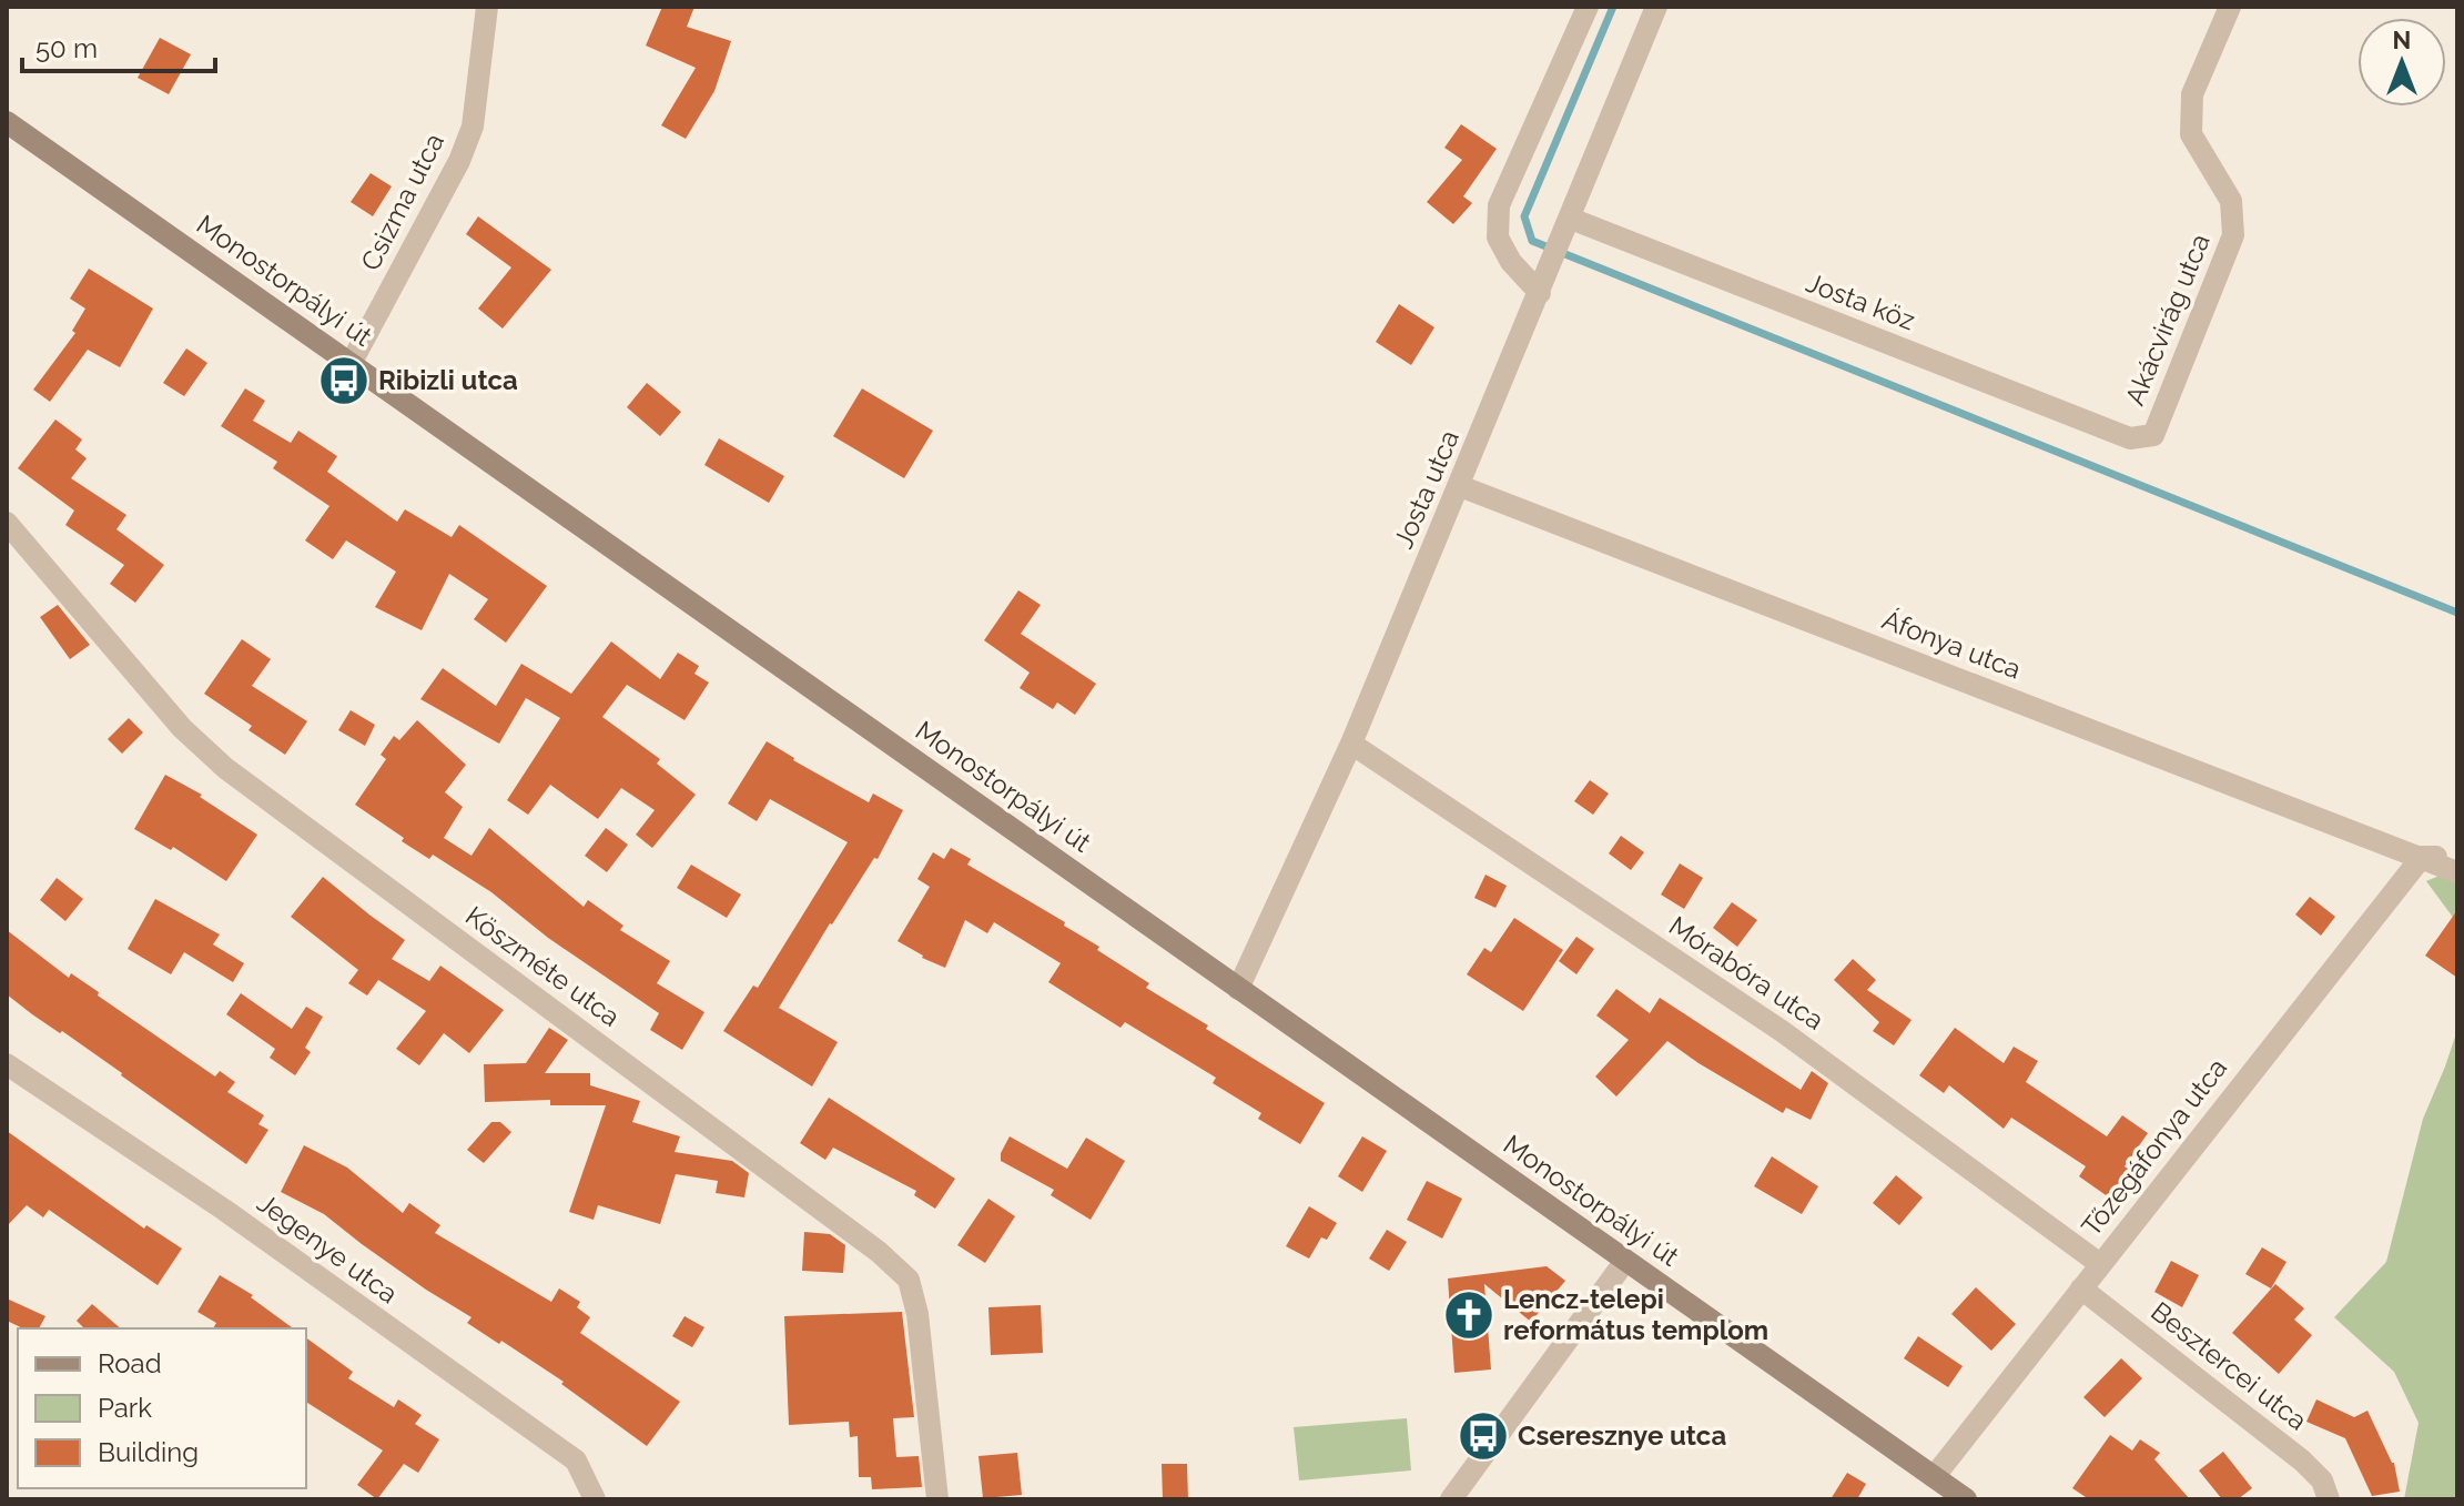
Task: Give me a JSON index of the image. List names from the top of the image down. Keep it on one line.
{"streets":{"street":["Csizma utca","Monostorpályi út","Josta köz","Akácvirág utca","Josta utca","Áfonya utca","Köszméte utca","Mórabóra utca","Tőzegáfonya utca","Jegenye utca","Besztercei utca"]},"crossings":[["Csizma utca","Monostorpályi út"],["Monostorpályi út","Josta utca"],["Monostorpályi út","Tőzegáfonya utca"],["Josta köz","Akácvirág utca"],["Josta köz","Josta utca"],["Josta utca","Áfonya utca"],["Josta utca","Mórabóra utca"],["Áfonya utca","Tőzegáfonya utca"],["Mórabóra utca","Tőzegáfonya utca"],["Tőzegáfonya utca","Besztercei utca"]],"places":{"bus stop":["Ribizli utca","Cseresznye utca"],"church":["Lencz-telepi református templom"]},"legend":["Road","Park","Building"],"scale_bar":"50 m","north":"top"}
